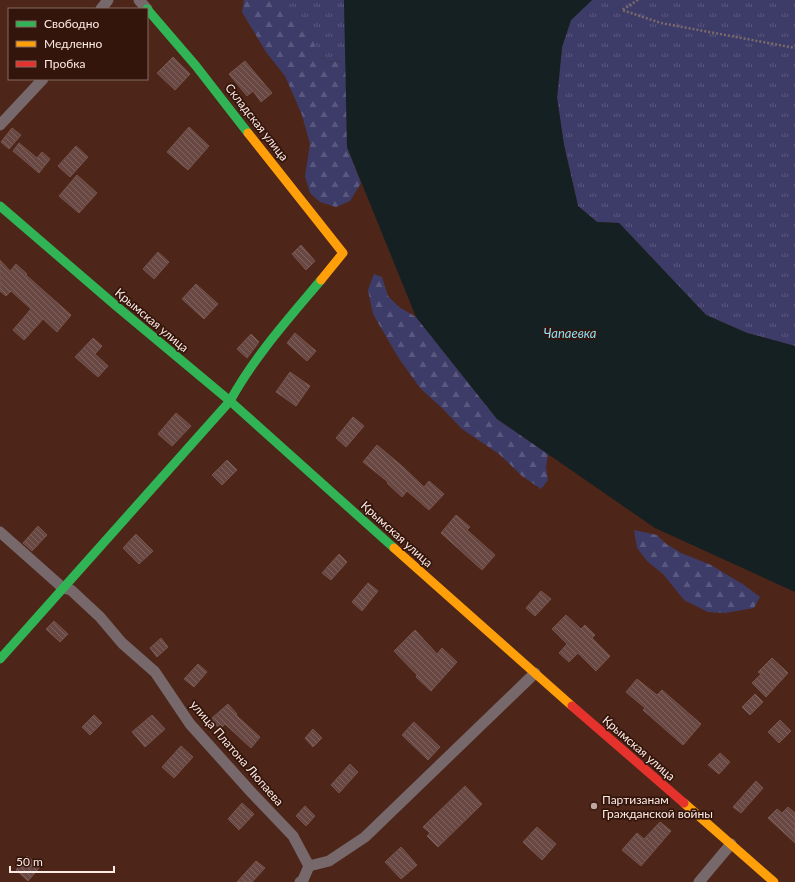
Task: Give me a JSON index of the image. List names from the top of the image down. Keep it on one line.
{"streets":{"street":["Складская улица","Крымская улица","улица Платона Люпаева"]},"crossings":[["Складская улица","Крымская улица"]],"water":["Чапаевка"],"places":["Партизанам Гражданской войны"],"legend":["Свободно","Медленно","Пробка"],"scale_bar":"50 m"}
